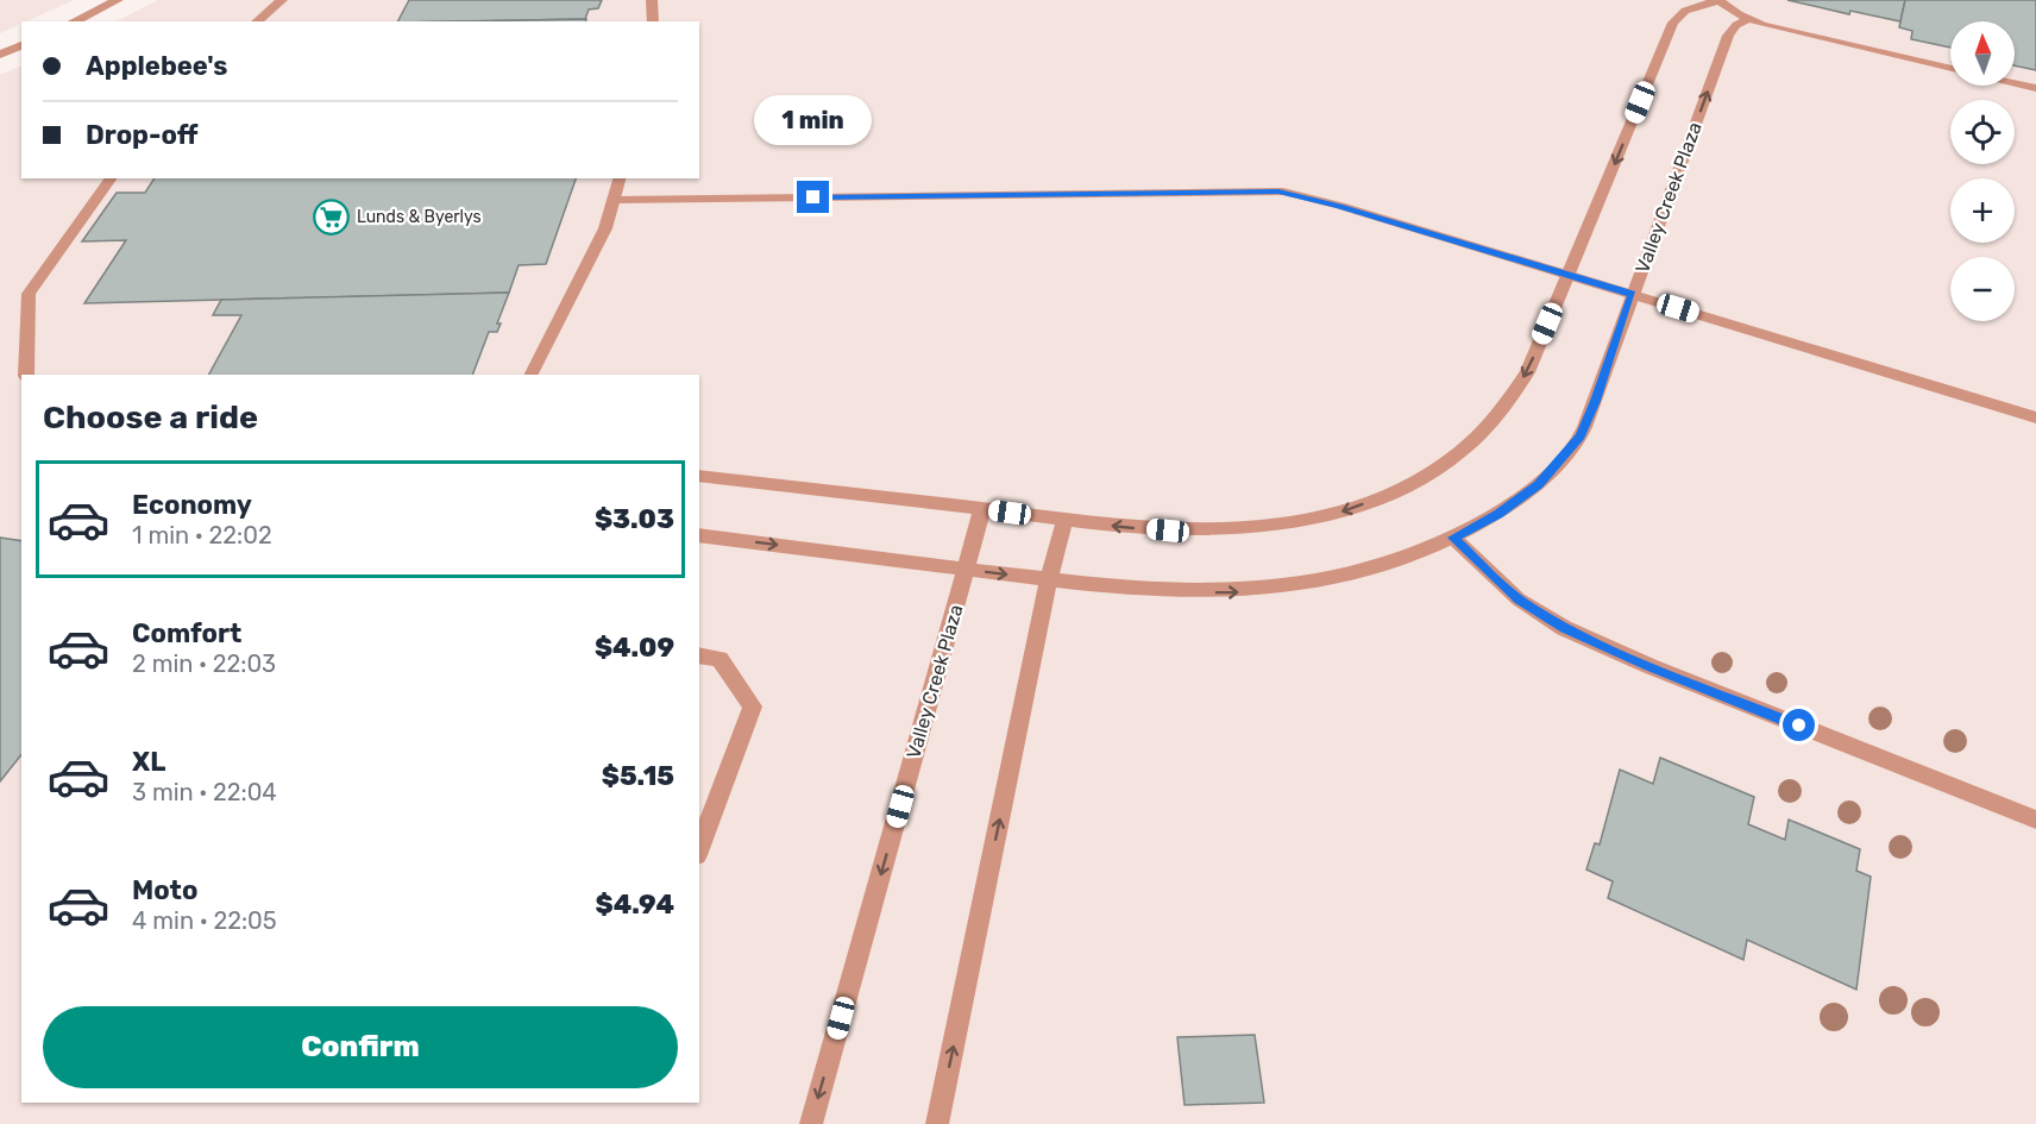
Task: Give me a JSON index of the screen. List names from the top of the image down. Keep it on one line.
{"streets":{"street":["Valley Creek Plaza"]},"places":{"supermarket":["Lunds & Byerlys"]},"north":"top","page":{"map_buttons":["+","−"],"banner":["Applebee's","Drop-off"],"bubble":"1 min","heading":"Choose a ride","list":[{"name":"Economy","note":"1 min · 22:02","value":"$3.03"},{"name":"Comfort","note":"2 min · 22:03","value":"$4.09"},{"name":"XL","note":"3 min · 22:04","value":"$5.15"},{"name":"Moto","note":"4 min · 22:05","value":"$4.94"}],"buttons":"Confirm"}}
